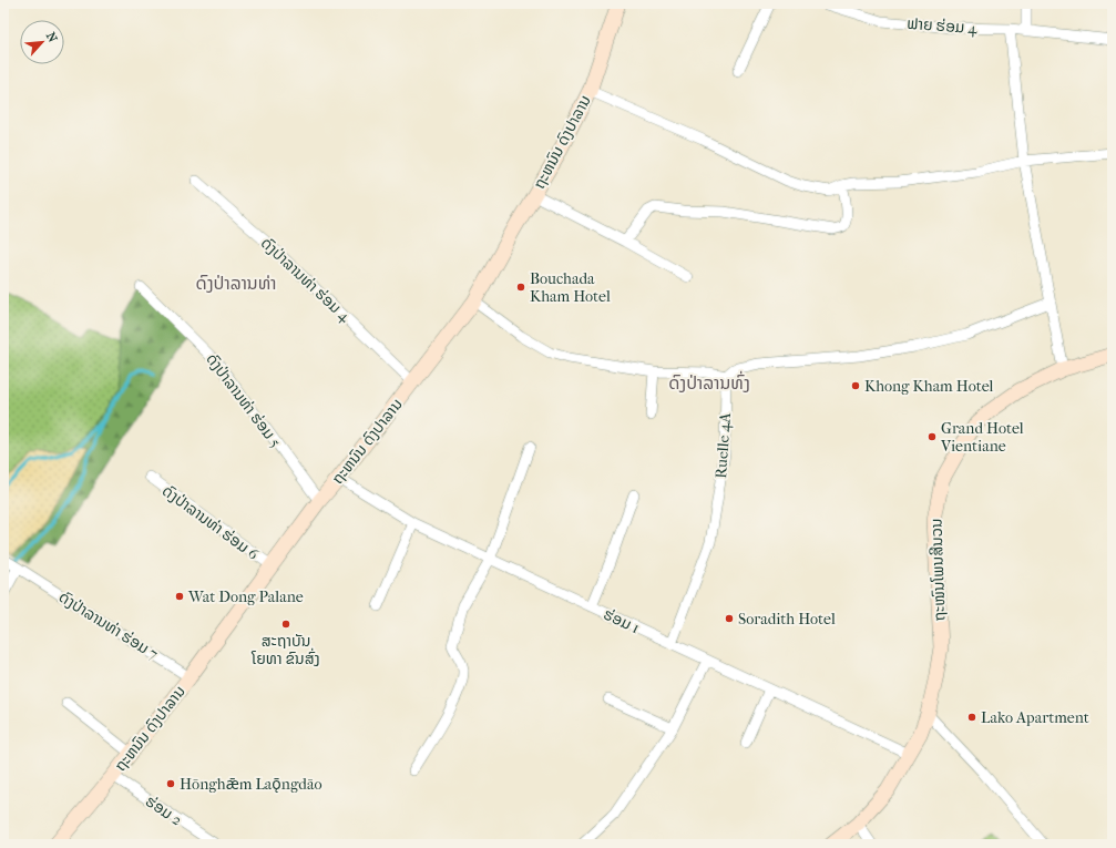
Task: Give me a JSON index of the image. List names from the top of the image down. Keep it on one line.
{"streets":{"street":["ຟາຍ ຮ່ອມ 4","ຖະຫນົນ ດົງປາລານ","ດົງປ່າລານທ່າ ຮ່ອມ 4","ດົງປ່າລານທ່າ ຮ່ອມ 5","Ruelle 4A","ດົງປ່າລານທ່າ ຮ່ອມ 6","ຖະໜົນໂພນສີນວນ","ຮ່ອມ 1","ດົງປ່າລານທ່າ ຮ່ອມ 7","ຮ່ອມ 2"]},"crossings":[["ຖະຫນົນ ດົງປາລານ","ດົງປ່າລານທ່າ ຮ່ອມ 4"],["ຖະຫນົນ ດົງປາລານ","ດົງປ່າລານທ່າ ຮ່ອມ 5"],["ຖະຫນົນ ດົງປາລານ","ດົງປ່າລານທ່າ ຮ່ອມ 6"],["ຖະຫນົນ ດົງປາລານ","ຮ່ອມ 1"],["ຖະຫນົນ ດົງປາລານ","ດົງປ່າລານທ່າ ຮ່ອມ 7"],["ຖະຫນົນ ດົງປາລານ","ຮ່ອມ 2"],["Ruelle 4A","ຮ່ອມ 1"],["ຖະໜົນໂພນສີນວນ","ຮ່ອມ 1"]],"districts":["ດົງປ່າລານທ່າ","ດົງປ່າລານທົ່ງ"],"places":["Bouchada Kham Hotel","Khong Kham Hotel","Grand Hotel Vientiane","Wat Dong Palane","Soradith Hotel","ສະຖາບັນ ໂຍທາ ຂົນສົ່ງ","Lako Apartment","Hōnghǣm Laǭngdāo"],"north":"top right"}
